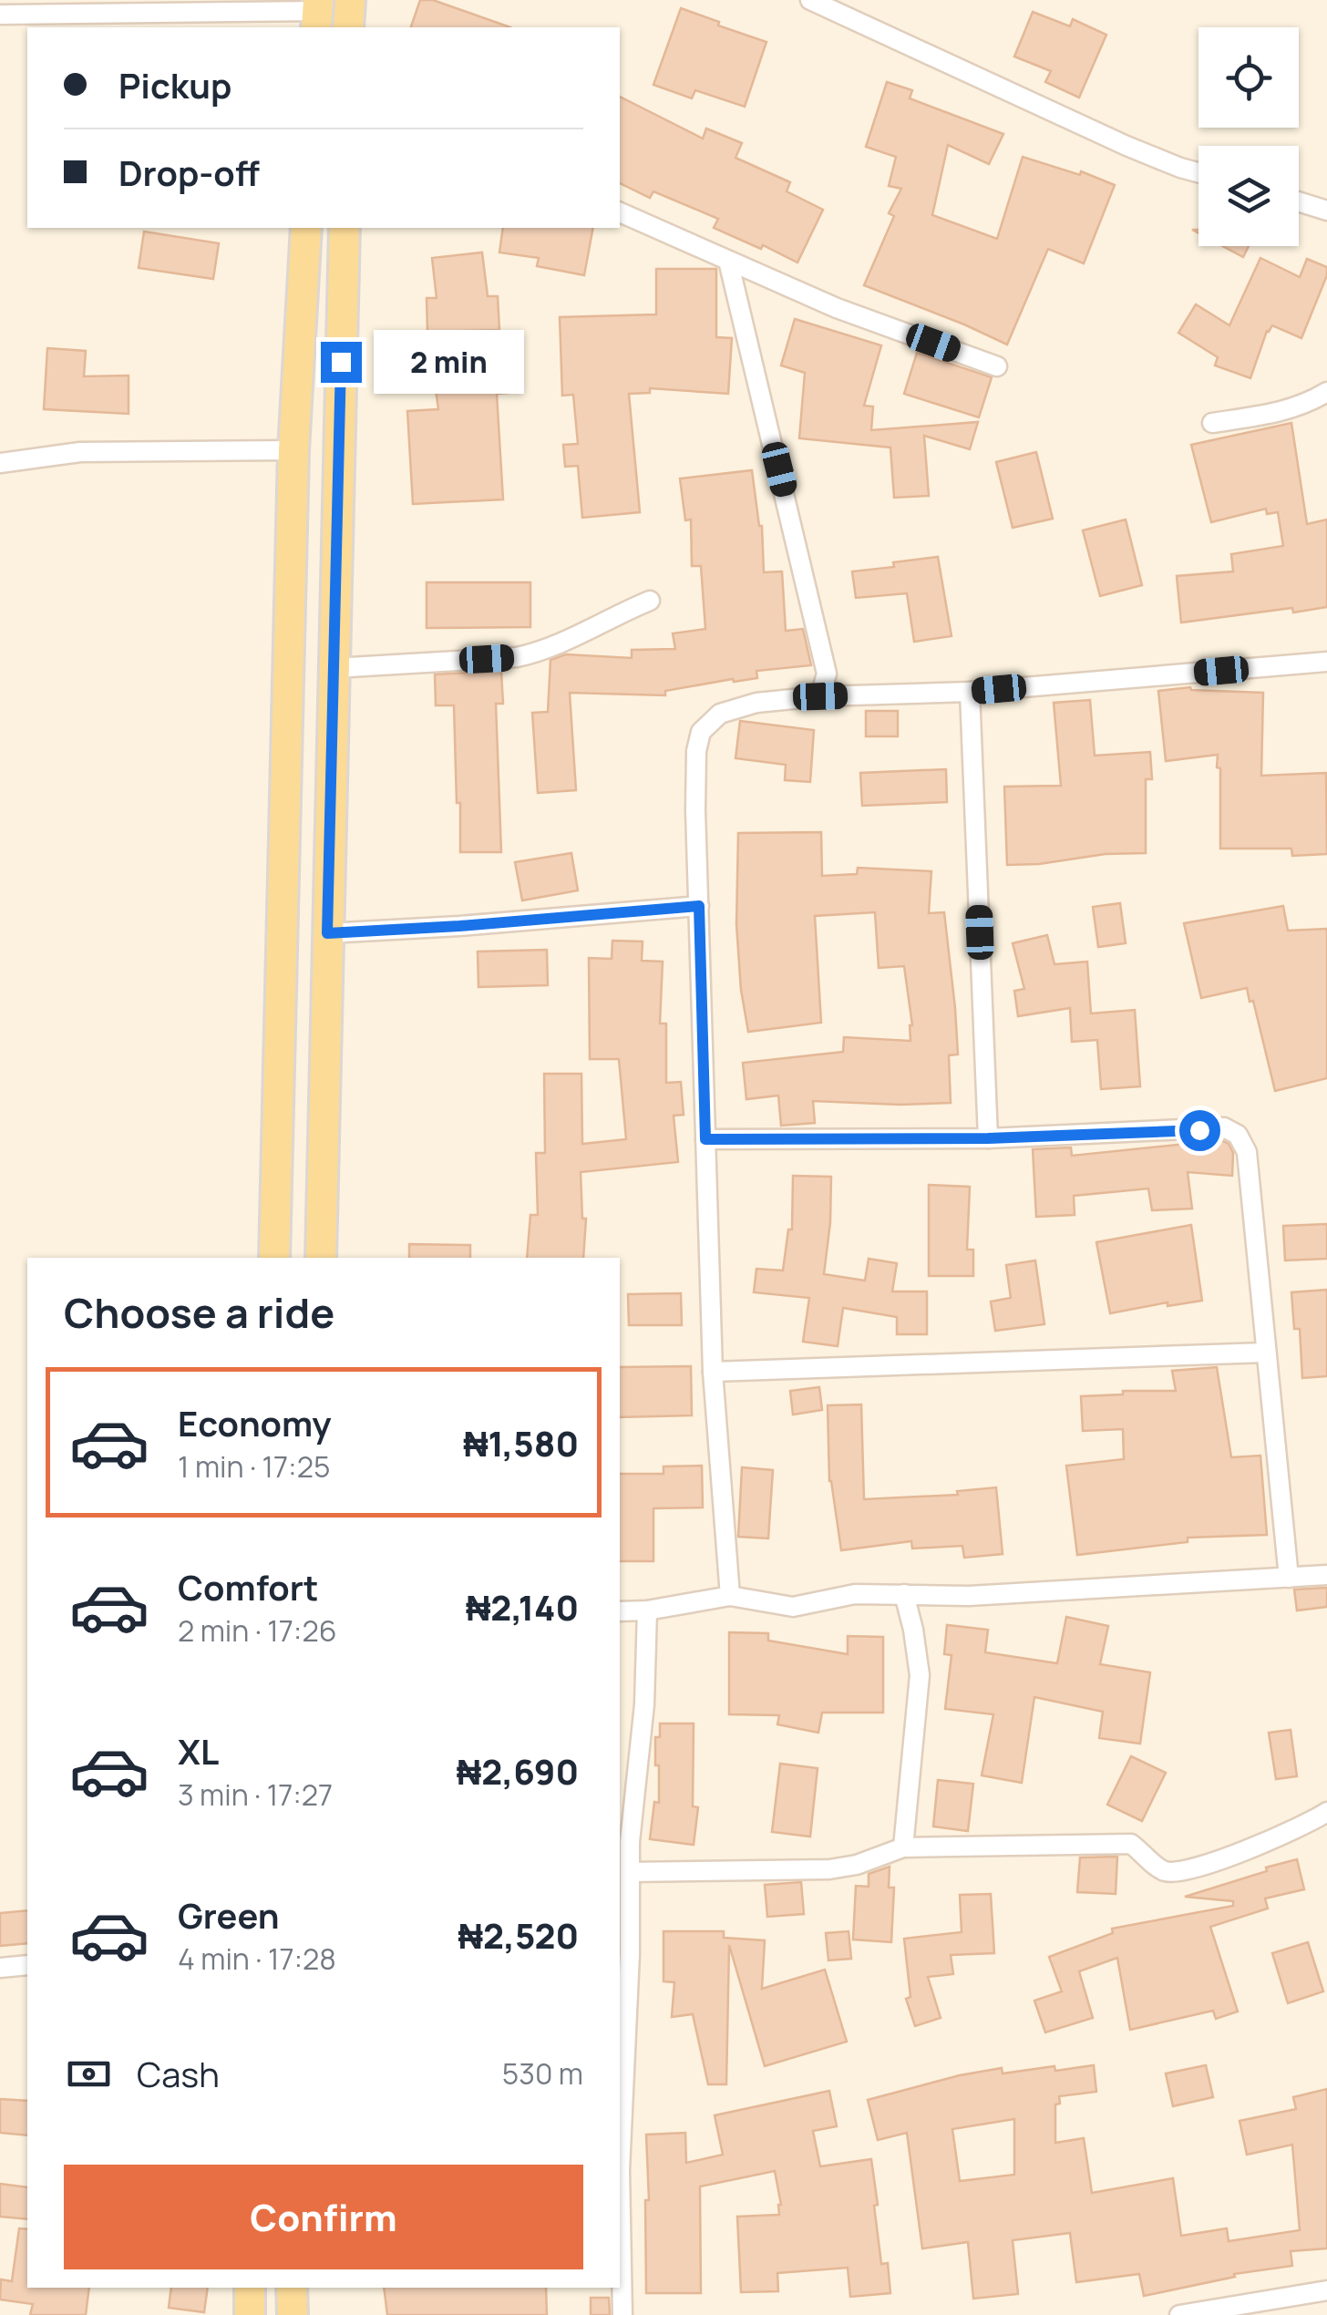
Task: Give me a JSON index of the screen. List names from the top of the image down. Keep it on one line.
{"page":{"banner":["Pickup","Drop-off"],"bubble":"2 min","heading":"Choose a ride","list":[{"name":"Economy","note":"1 min · 17:25","value":"₦1,580"},{"name":"Comfort","note":"2 min · 17:26","value":"₦2,140"},{"name":"XL","note":"3 min · 17:27","value":"₦2,690"},{"name":"Green","note":"4 min · 17:28","value":"₦2,520"}],"pay":["Cash","530 m"],"buttons":"Confirm"}}
